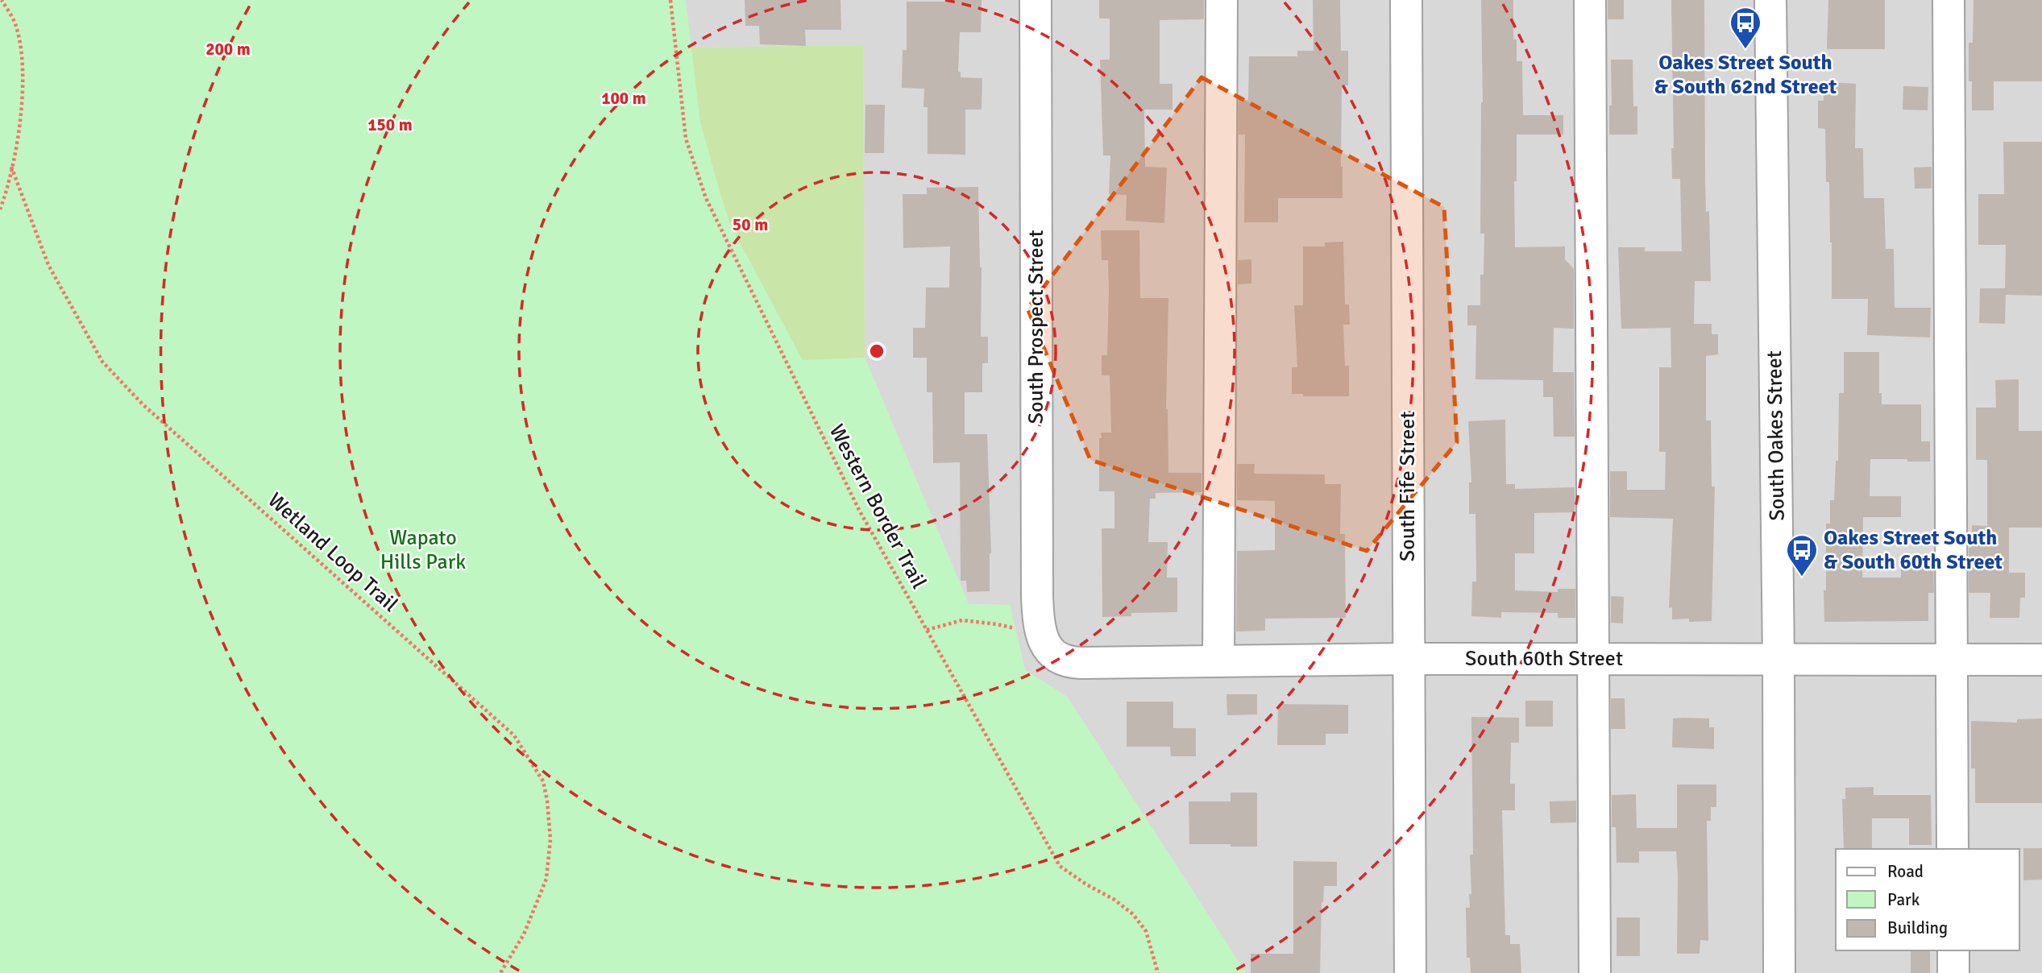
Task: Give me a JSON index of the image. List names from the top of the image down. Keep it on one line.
{"streets":{"street":["South Prospect Street","South Oakes Street","South Fife Street","South 60th Street"],"path":["Western Border Trail","Wetland Loop Trail"]},"crossings":[["South Prospect Street","South 60th Street"],["South Oakes Street","South 60th Street"],["South Fife Street","South 60th Street"]],"parks":["Wapato Hills Park"],"places":{"bus stop":["Oakes Street South & South 62nd Street","Oakes Street South & South 60th Street"]},"legend":["Road","Park","Building"],"rings":["200 m","100 m","150 m","50 m"]}
